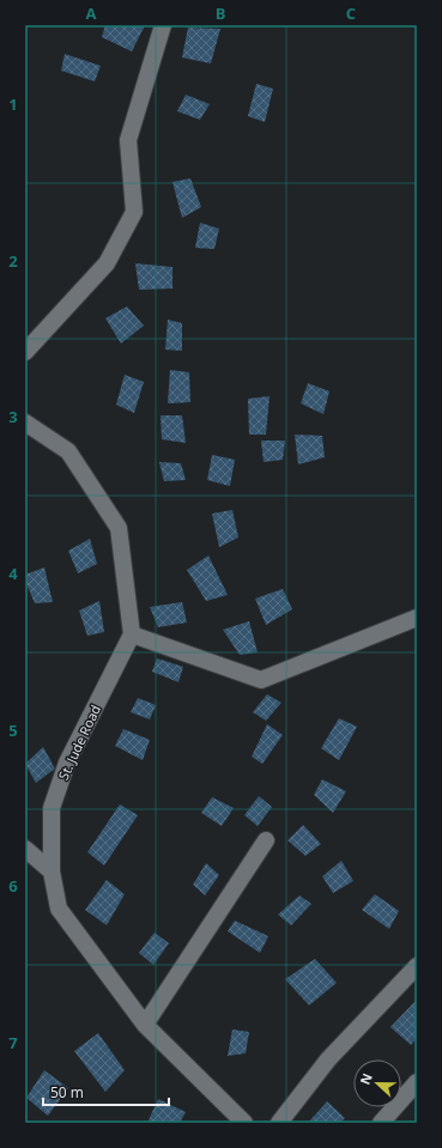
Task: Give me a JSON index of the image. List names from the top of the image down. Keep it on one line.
{"streets":{"street":["St. Jude Road"]},"scale_bar":"50 m","north":"left","grid":{"columns":["A","B","C"],"rows":["1","2","3","4","5","6","7"]}}
